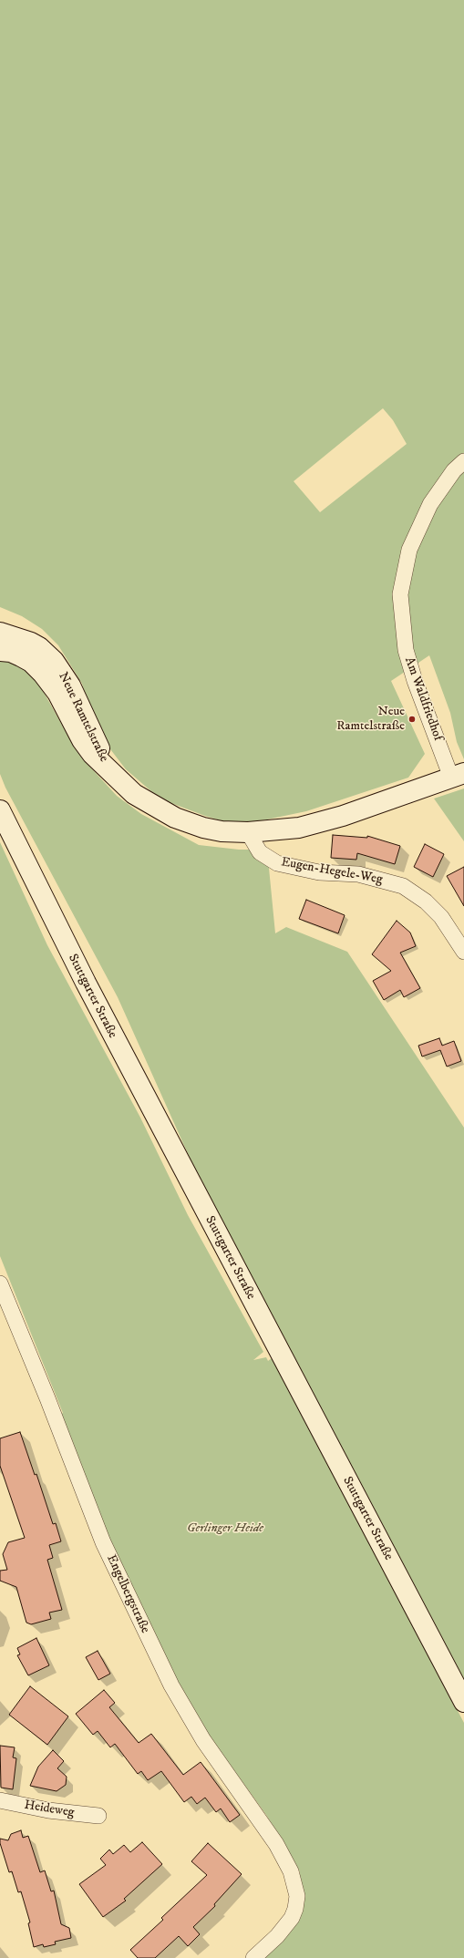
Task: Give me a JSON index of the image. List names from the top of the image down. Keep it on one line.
{"streets":{"main road":["Neue Ramtelstraße","Stuttgarter Straße"],"street":["Am Waldfriedhof","Eugen-Hegele-Weg","Engelbergstraße","Heideweg"]},"crossings":[["Am Waldfriedhof","Neue Ramtelstraße"],["Neue Ramtelstraße","Eugen-Hegele-Weg"]],"parks":["Gerlinger Heide"],"places":["Neue Ramtelstraße"]}
